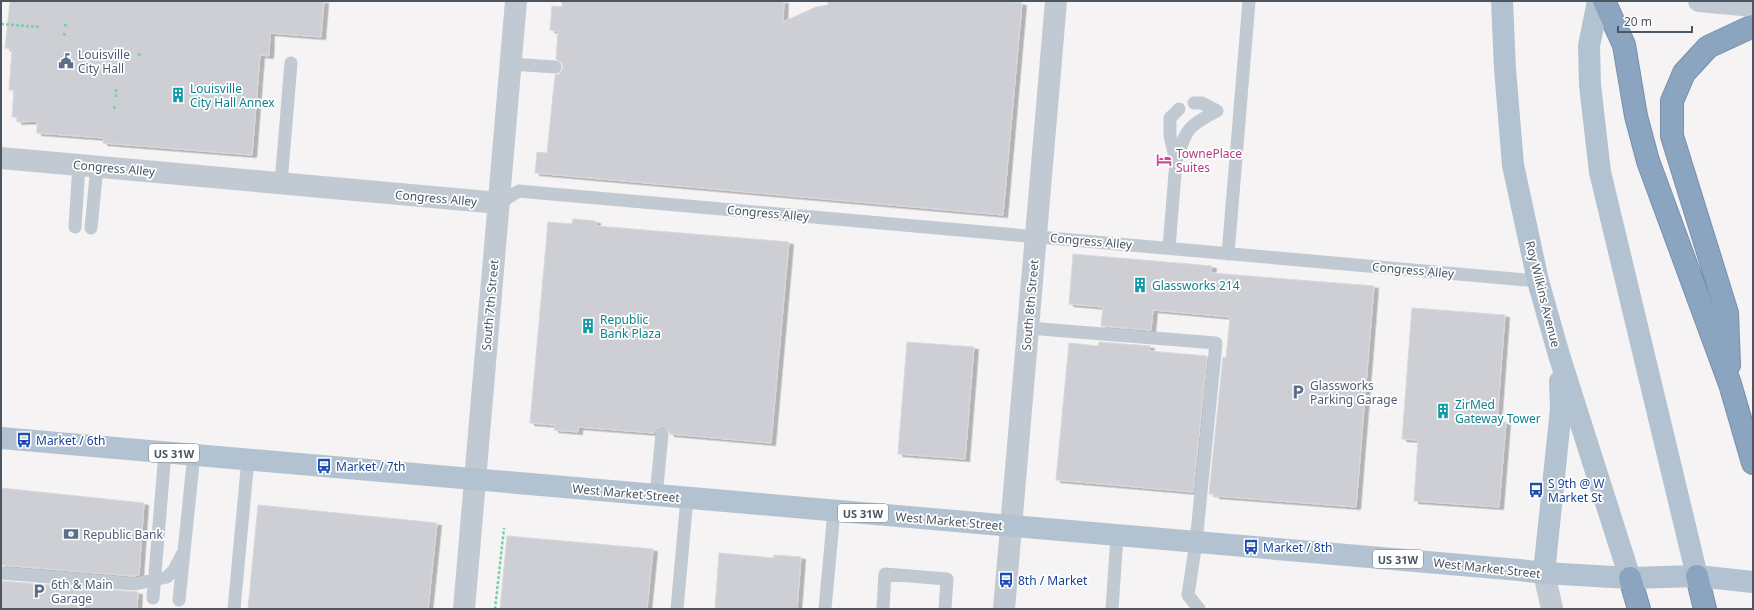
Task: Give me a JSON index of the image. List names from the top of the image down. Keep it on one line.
{"streets":{"main road":["Roy Wilkins Avenue","US 31W","West Market Street"],"street":["Congress Alley","South 7th Street","South 8th Street"]},"crossings":[["Congress Alley","Roy Wilkins Avenue"],["Congress Alley","South 7th Street"],["Congress Alley","South 8th Street"],["Roy Wilkins Avenue","West Market Street"],["South 7th Street","West Market Street"],["South 8th Street","West Market Street"]],"places":{"public building":["Louisville City Hall"],"building":["Louisville City Hall Annex","Glassworks 214","Republic Bank Plaza","ZirMed Gateway Tower"],"hotel":["TownePlace Suites"],"parking":["Glassworks Parking Garage","6th & Main Garage"],"bus stop":["Market / 6th","Market / 7th","S 9th @ W Market St","Market / 8th","8th / Market"],"bank":["Republic Bank"]},"scale_bar":"20 m"}
